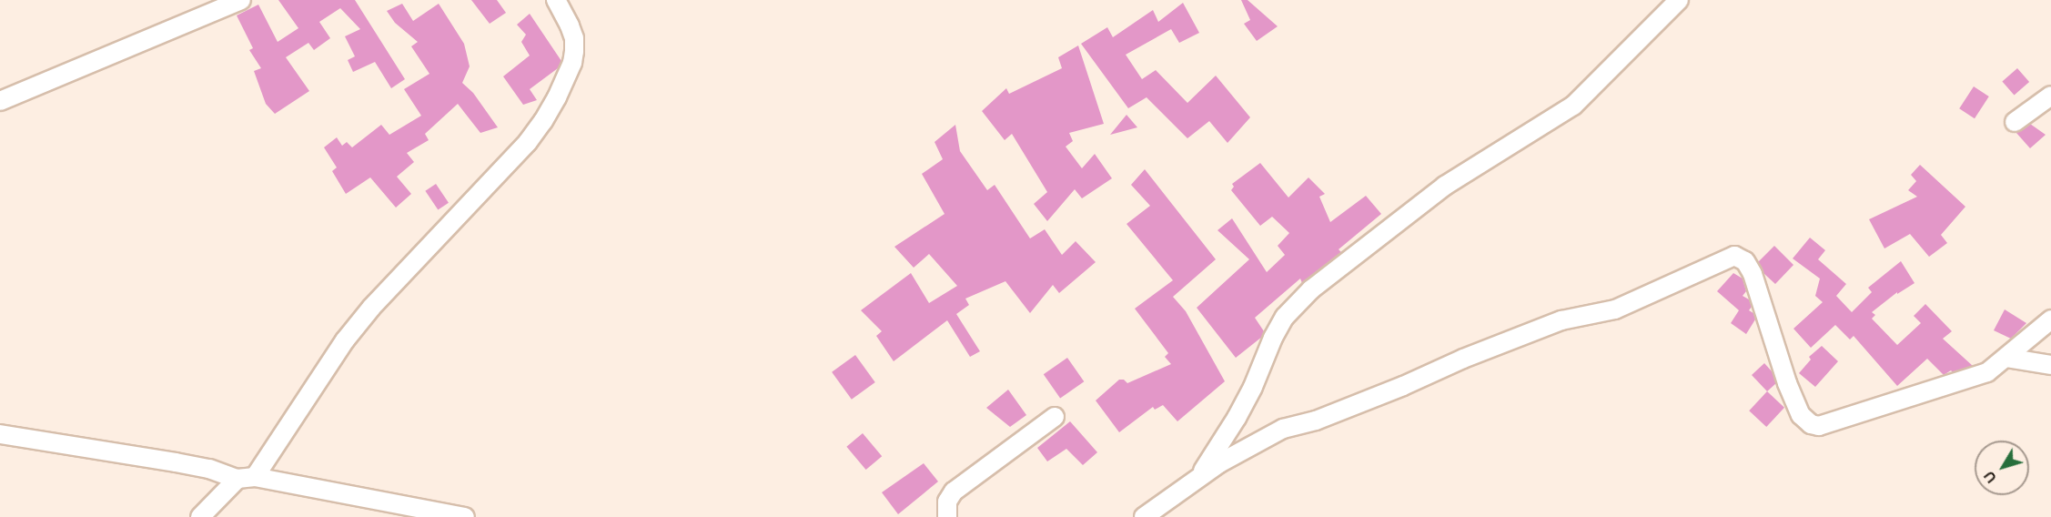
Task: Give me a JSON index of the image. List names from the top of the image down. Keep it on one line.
{"north":"bottom left"}
